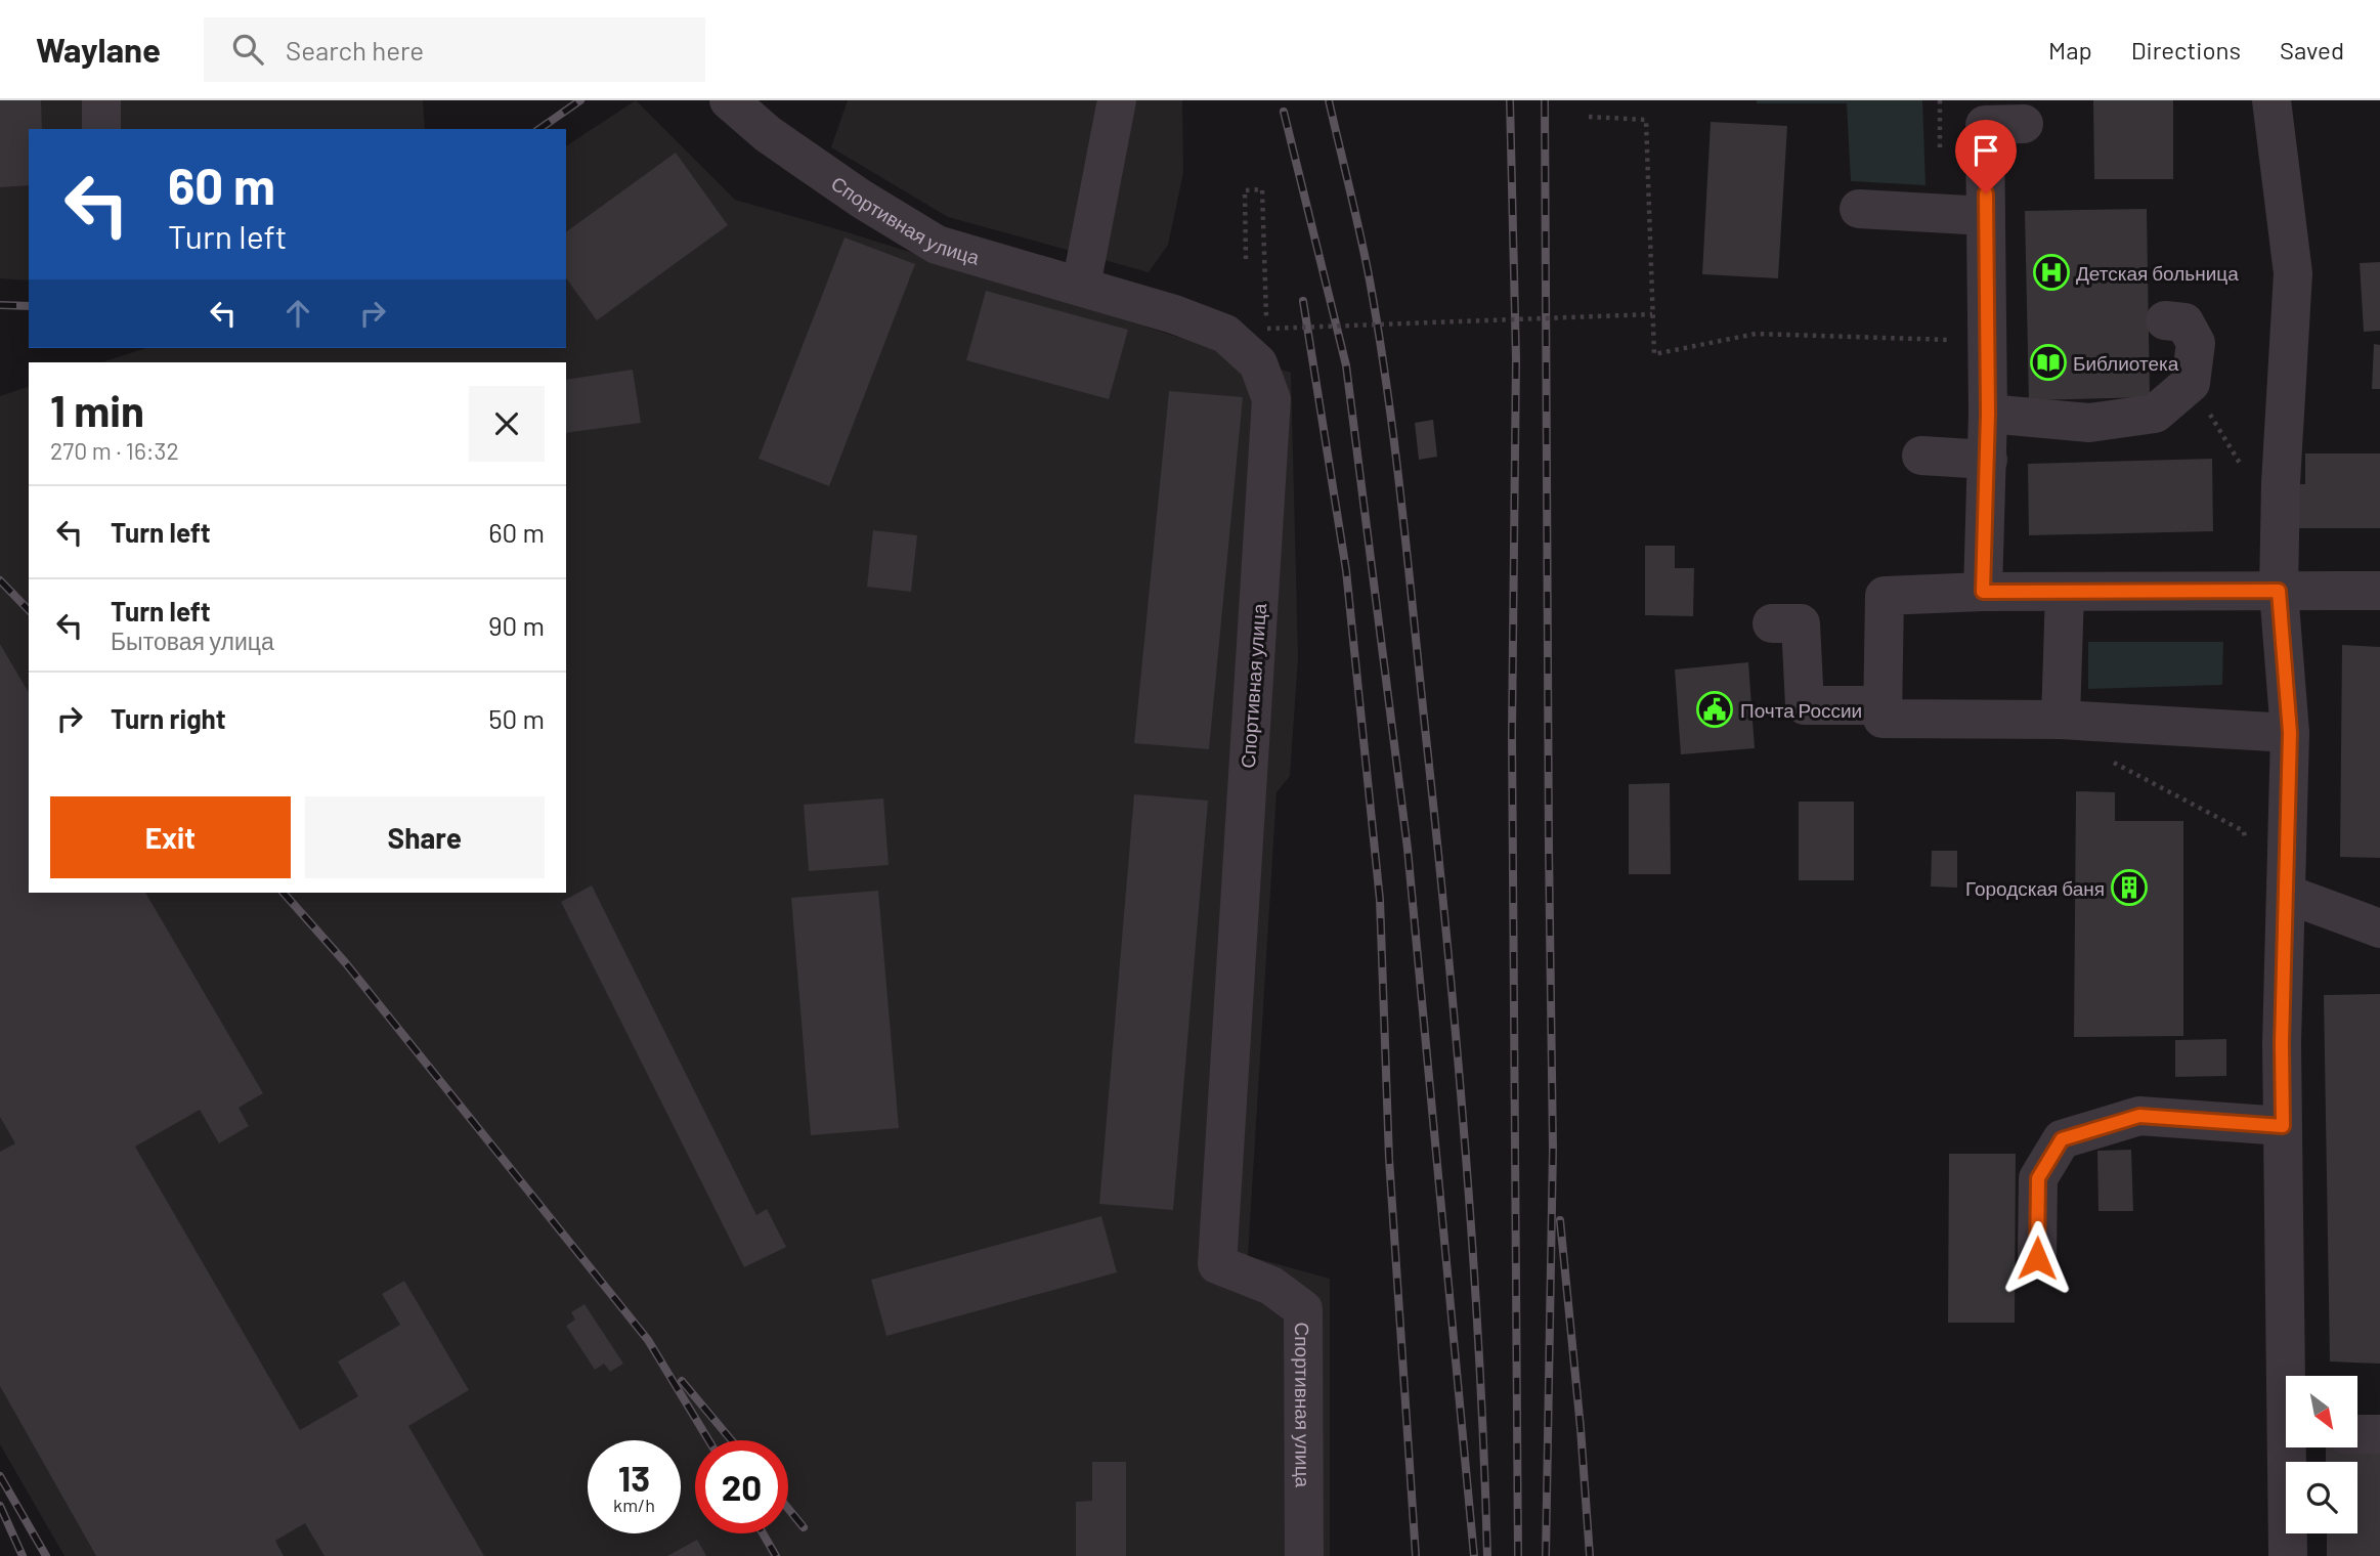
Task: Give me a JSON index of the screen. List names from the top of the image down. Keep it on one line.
{"streets":{"street":["Спортивная улица"]},"places":{"hospital":["Детская больница"],"library":["Библиотека"],"public building":["Почта России"],"building":["Городская баня"]},"north":"bottom right","page":{"header":"Waylane","search":"Search here","nav":["Map","Directions","Saved"],"turn":["60 m","Turn left"],"heading":["1 min","270 m · 16:32"],"list":[{"name":"Turn left","value":"60 m"},{"name":"Turn left","note":"Бытовая улица","value":"90 m"},{"name":"Turn right","value":"50 m"}],"buttons":["Exit","Share"],"speed":"13 km/h","limit":"20"}}
